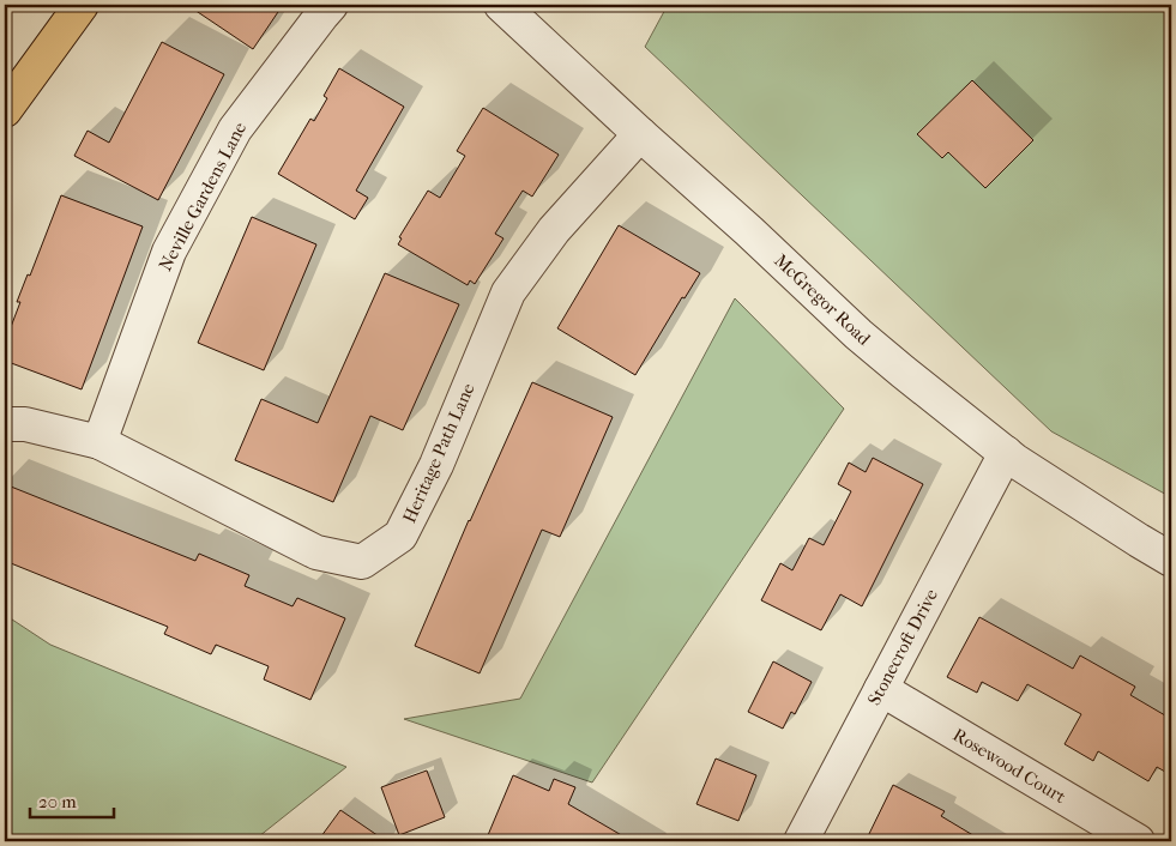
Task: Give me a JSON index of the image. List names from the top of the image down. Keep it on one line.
{"streets":{"street":["Neville Gardens Lane","McGregor Road","Heritage Path Lane","Stonecroft Drive","Rosewood Court"]},"crossings":[["Neville Gardens Lane","Heritage Path Lane"],["McGregor Road","Heritage Path Lane"],["McGregor Road","Stonecroft Drive"],["Stonecroft Drive","Rosewood Court"]],"scale_bar":"20 m"}
